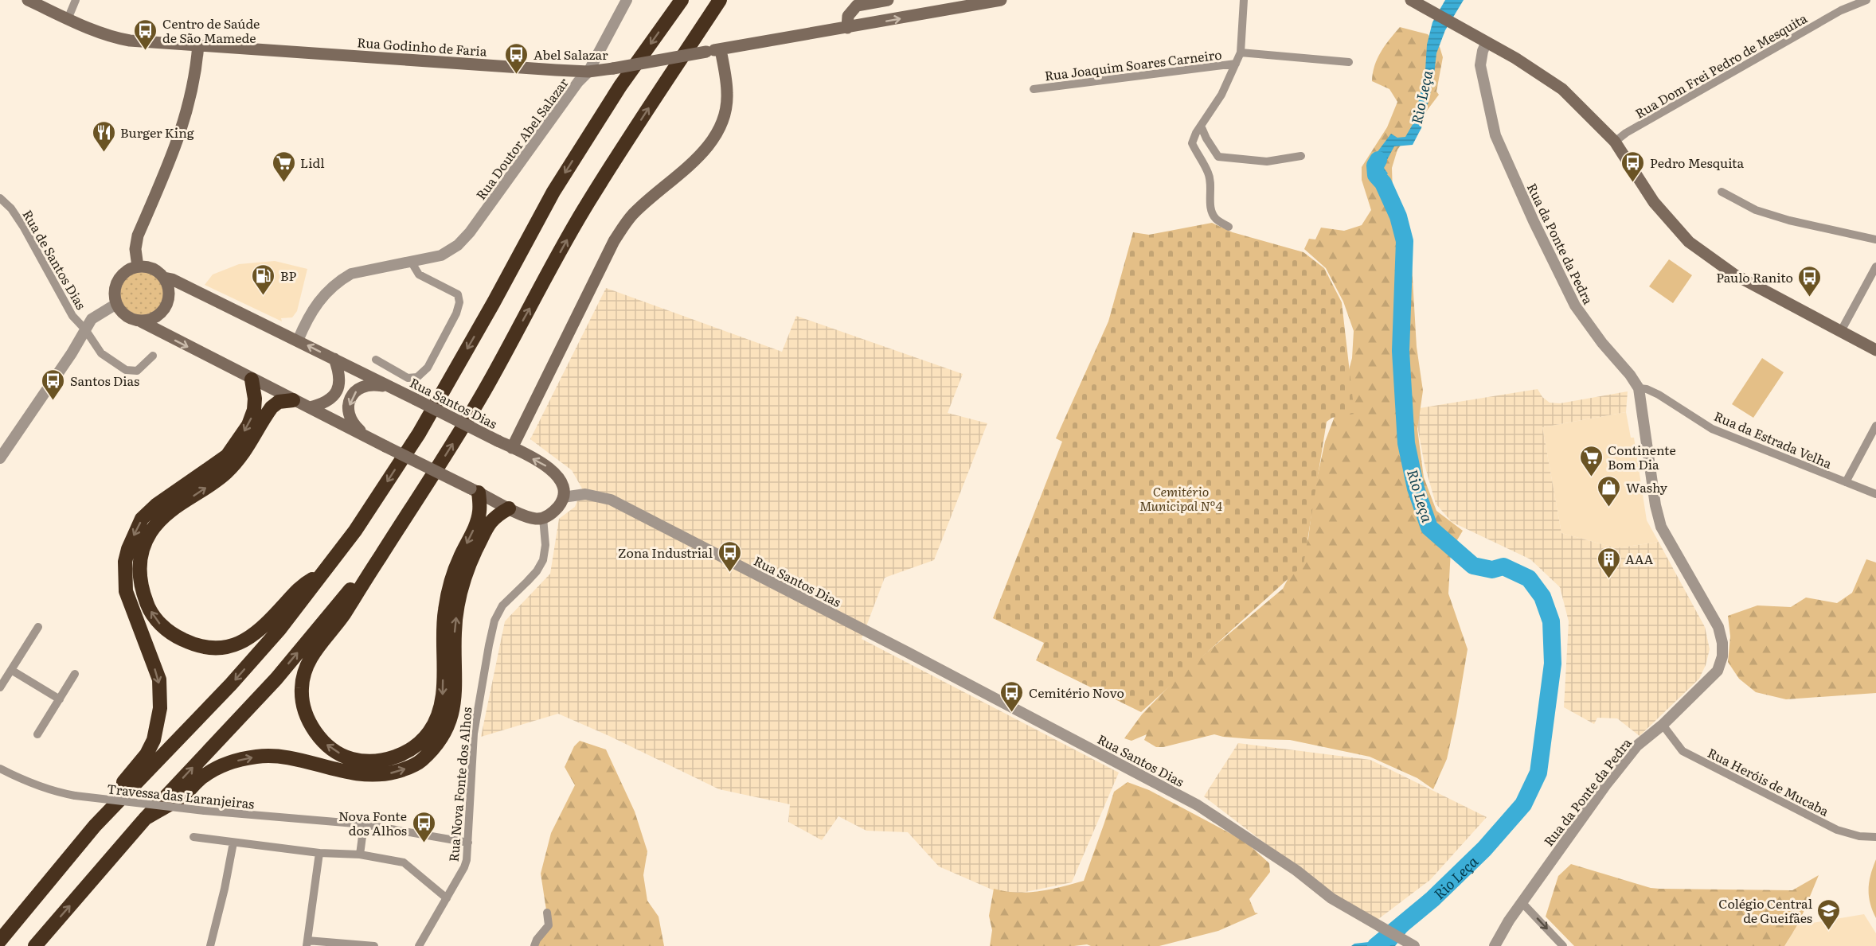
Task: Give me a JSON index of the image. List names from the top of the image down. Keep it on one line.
{"streets":{"main road":["Rua Godinho de Faria","Rua Santos Dias"],"street":["Rua Joaquim Soares Carneiro","Rua Dom Frei Pedro de Mesquita","Rua Doutor Abel Salazar","Rua da Ponte da Pedra","Rua de Santos Dias","Rua da Estrada Velha","Rua Heróis de Mucaba","Rua Nova Fonte dos Alhos","Travessa das Laranjeiras"]},"crossings":[["Rua Godinho de Faria","Rua Doutor Abel Salazar"],["Rua Doutor Abel Salazar","Rua Santos Dias"],["Rua da Ponte da Pedra","Rua da Estrada Velha"],["Rua da Ponte da Pedra","Rua Heróis de Mucaba"],["Rua Nova Fonte dos Alhos","Travessa das Laranjeiras"]],"water":["Rio Leça"],"parks":["Cemitério Municipal Nº4"],"places":{"bus stop":["Centro de Saúde de São Mamede","Abel Salazar","Pedro Mesquita","Paulo Ranito","Santos Dias","Zona Industrial","Cemitério Novo","Nova Fonte dos Alhos"],"restaurant":["Burger King"],"supermarket":["Lidl","Continente Bom Dia"],"fuel station":["BP"],"shop":["Washy"],"building":["AAA"],"school or university":["Colégio Central de Gueifães"]}}
